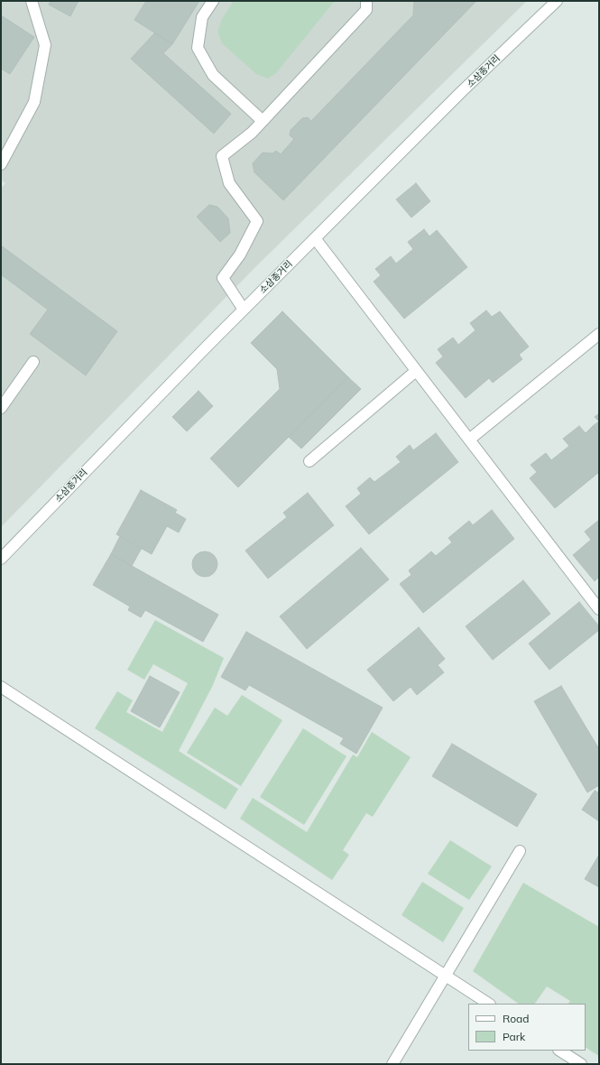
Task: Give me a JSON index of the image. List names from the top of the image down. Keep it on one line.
{"streets":{"street":["소삼종거리"]},"legend":["Road","Park"]}
